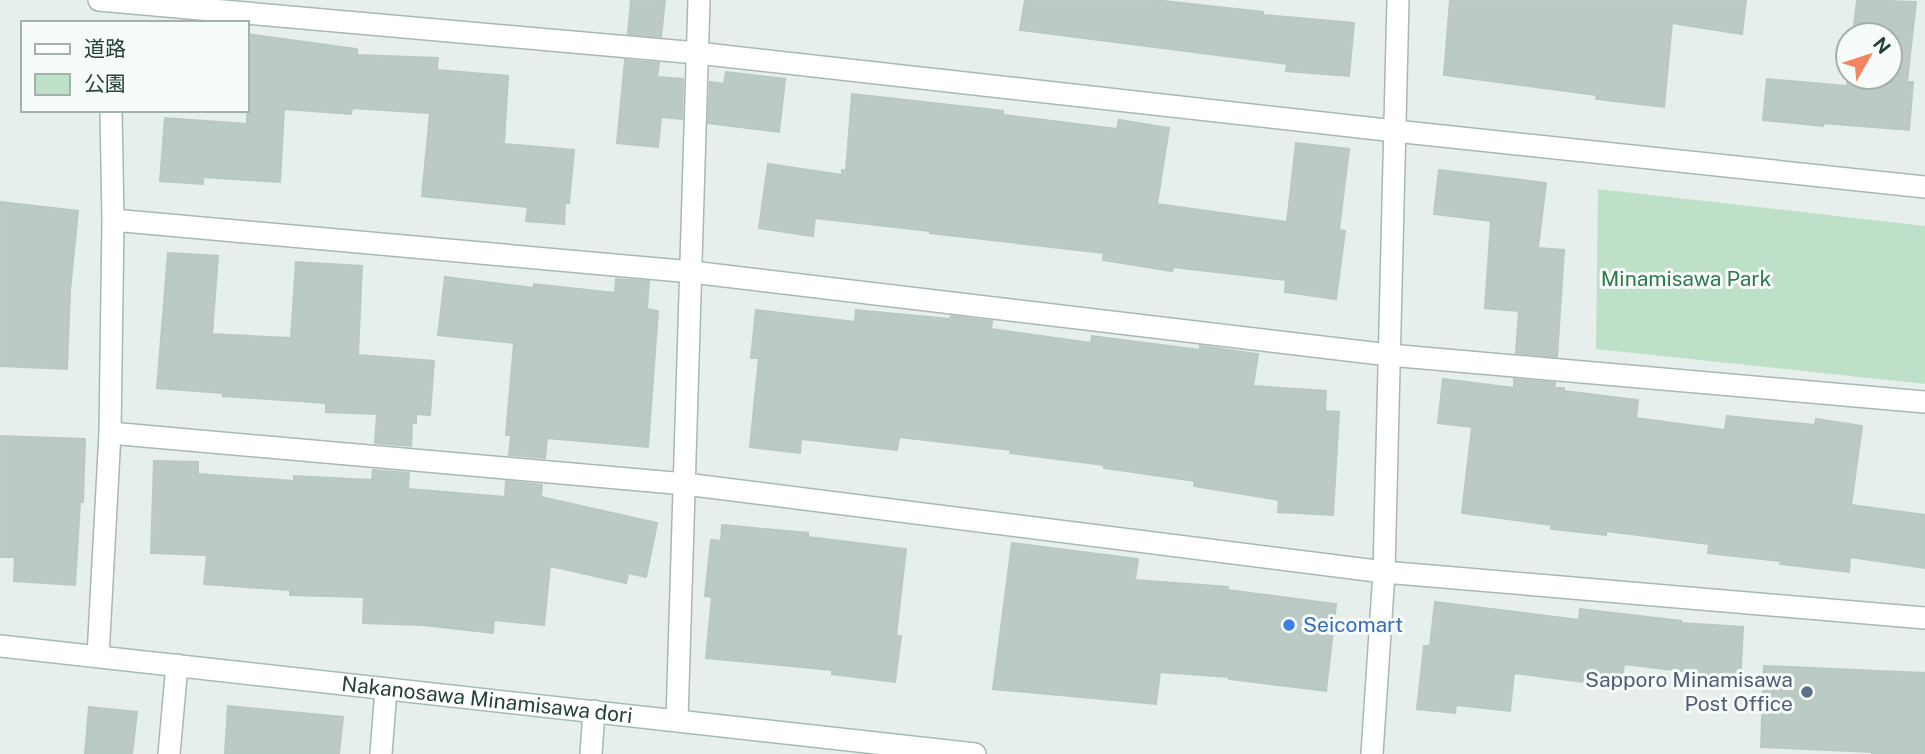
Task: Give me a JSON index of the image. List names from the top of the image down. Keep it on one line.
{"streets":{"street":["Nakanosawa Minamisawa dori"]},"parks":["Minamisawa Park"],"places":["Seicomart","Sapporo Minamisawa Post Office"],"legend":["道路","公園"],"north":"top right"}
